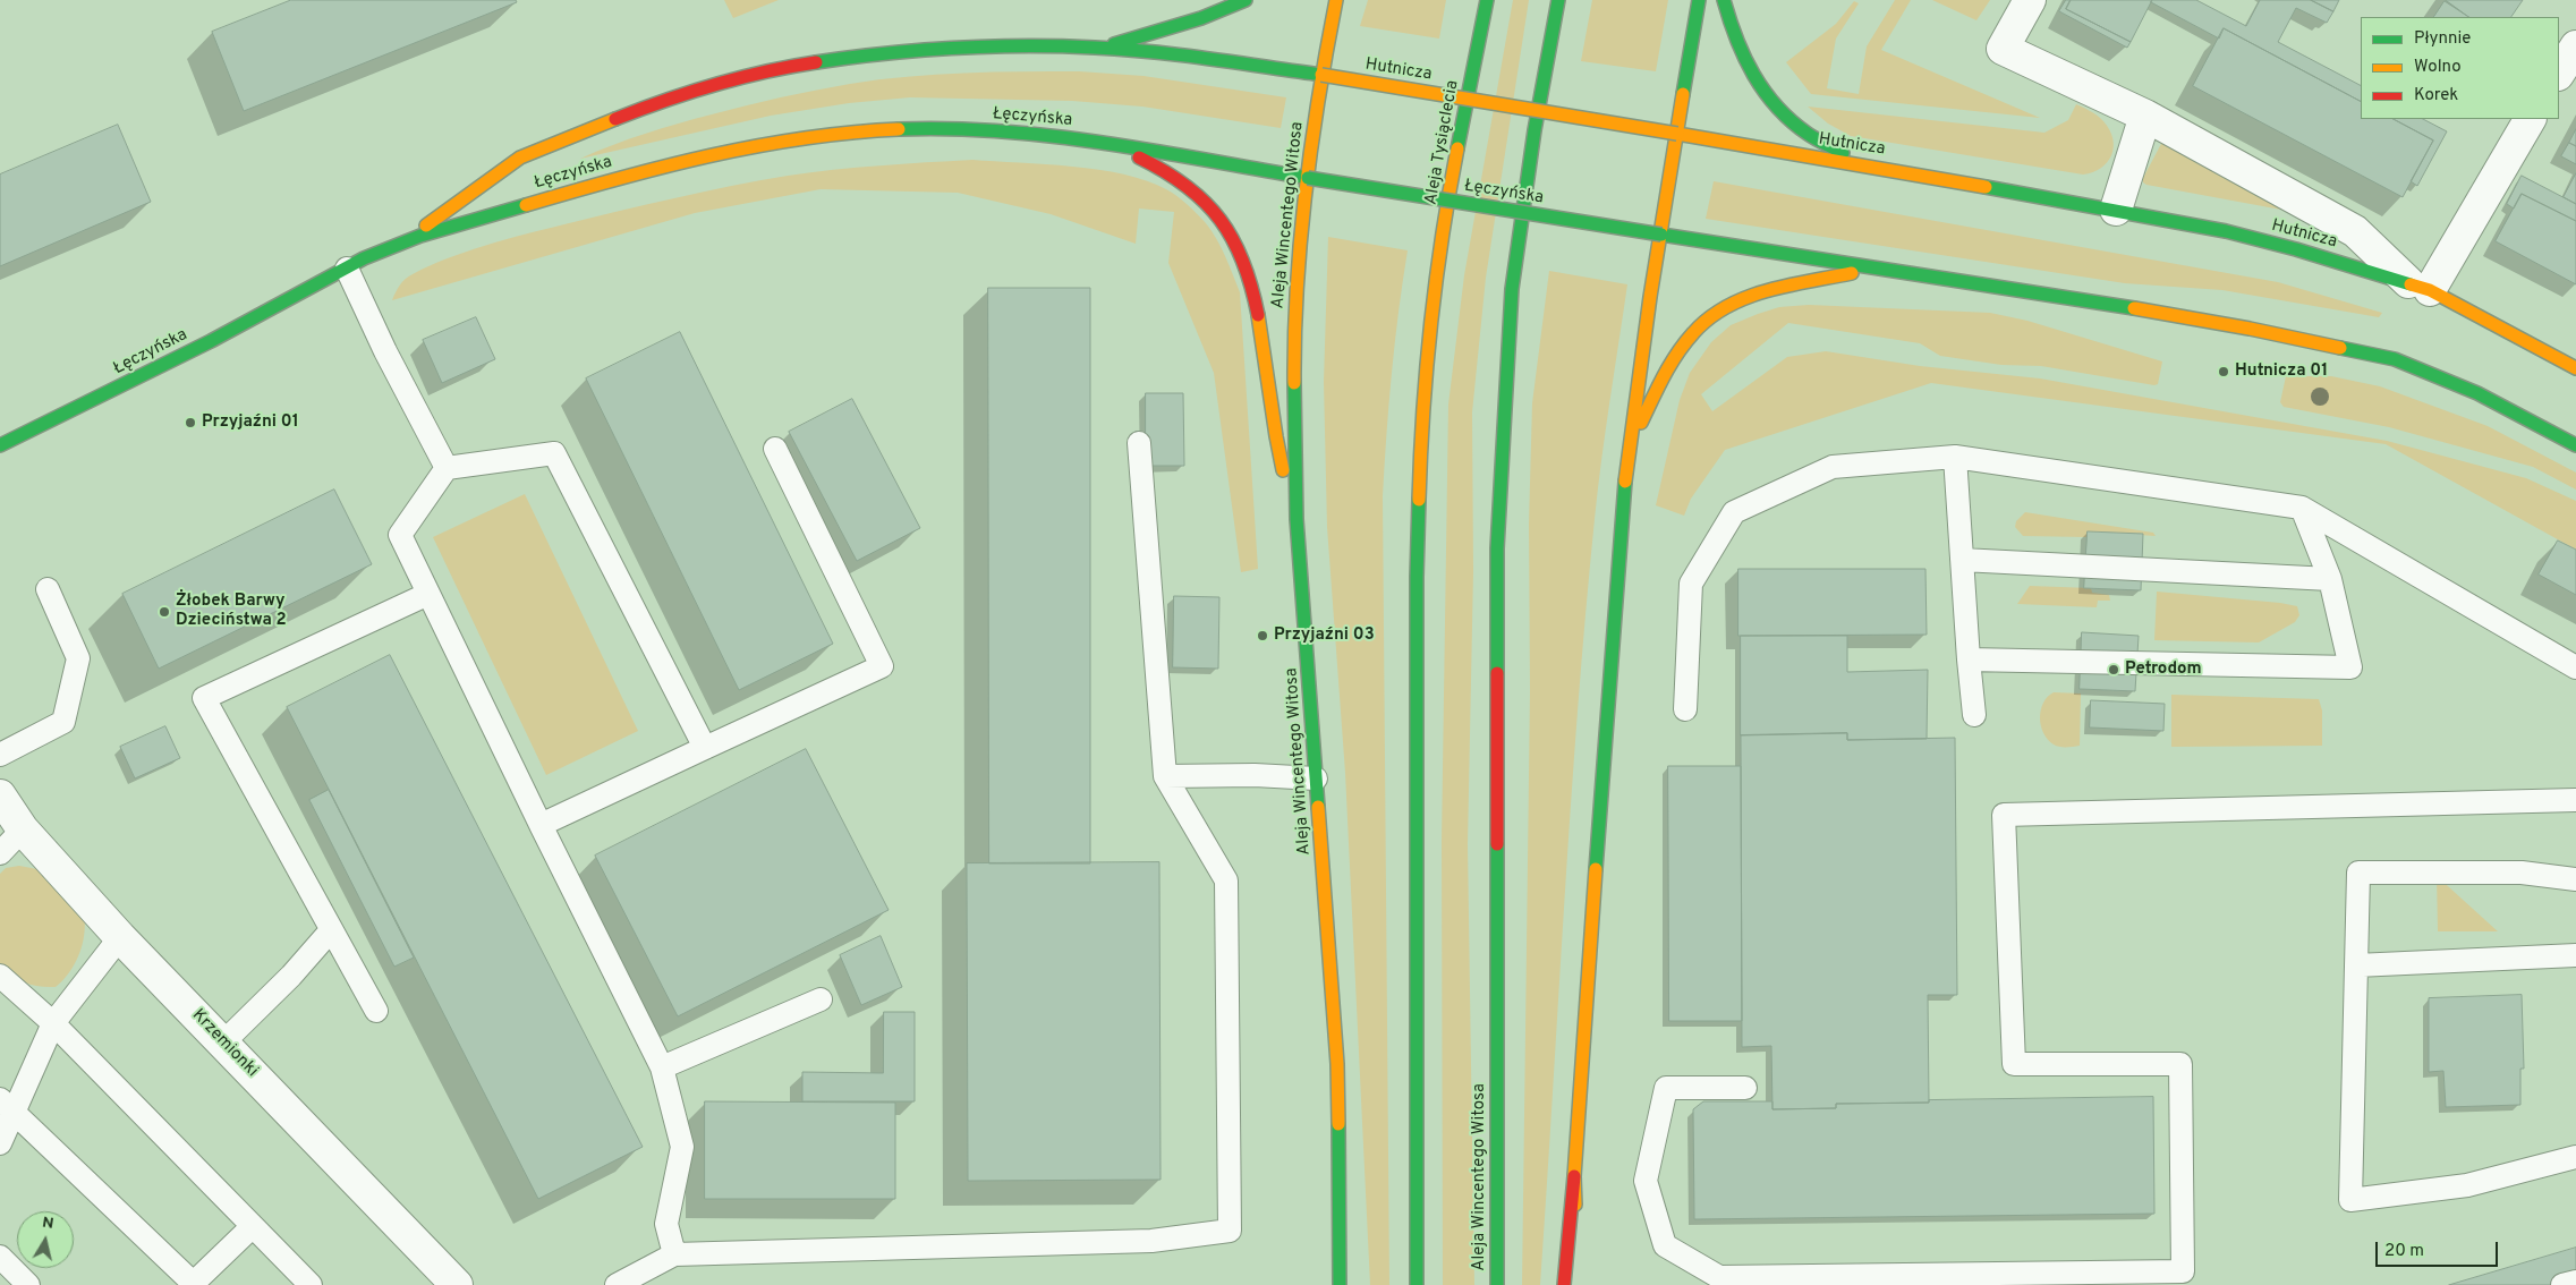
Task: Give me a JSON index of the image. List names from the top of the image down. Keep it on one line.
{"streets":{"street":["Hutnicza","Łęczyńska","Aleja Tysiąclecia","Aleja Wincentego Witosa","Krzemionki"]},"crossings":[["Hutnicza","Łęczyńska"],["Hutnicza","Aleja Wincentego Witosa"],["Łęczyńska","Aleja Wincentego Witosa"]],"places":["Hutnicza 01","Przyjaźni 01","Żłobek Barwy Dzieciństwa 2","Przyjaźni 03","Petrodom"],"legend":["Płynnie","Wolno","Korek"],"scale_bar":"20 m","north":"top"}
